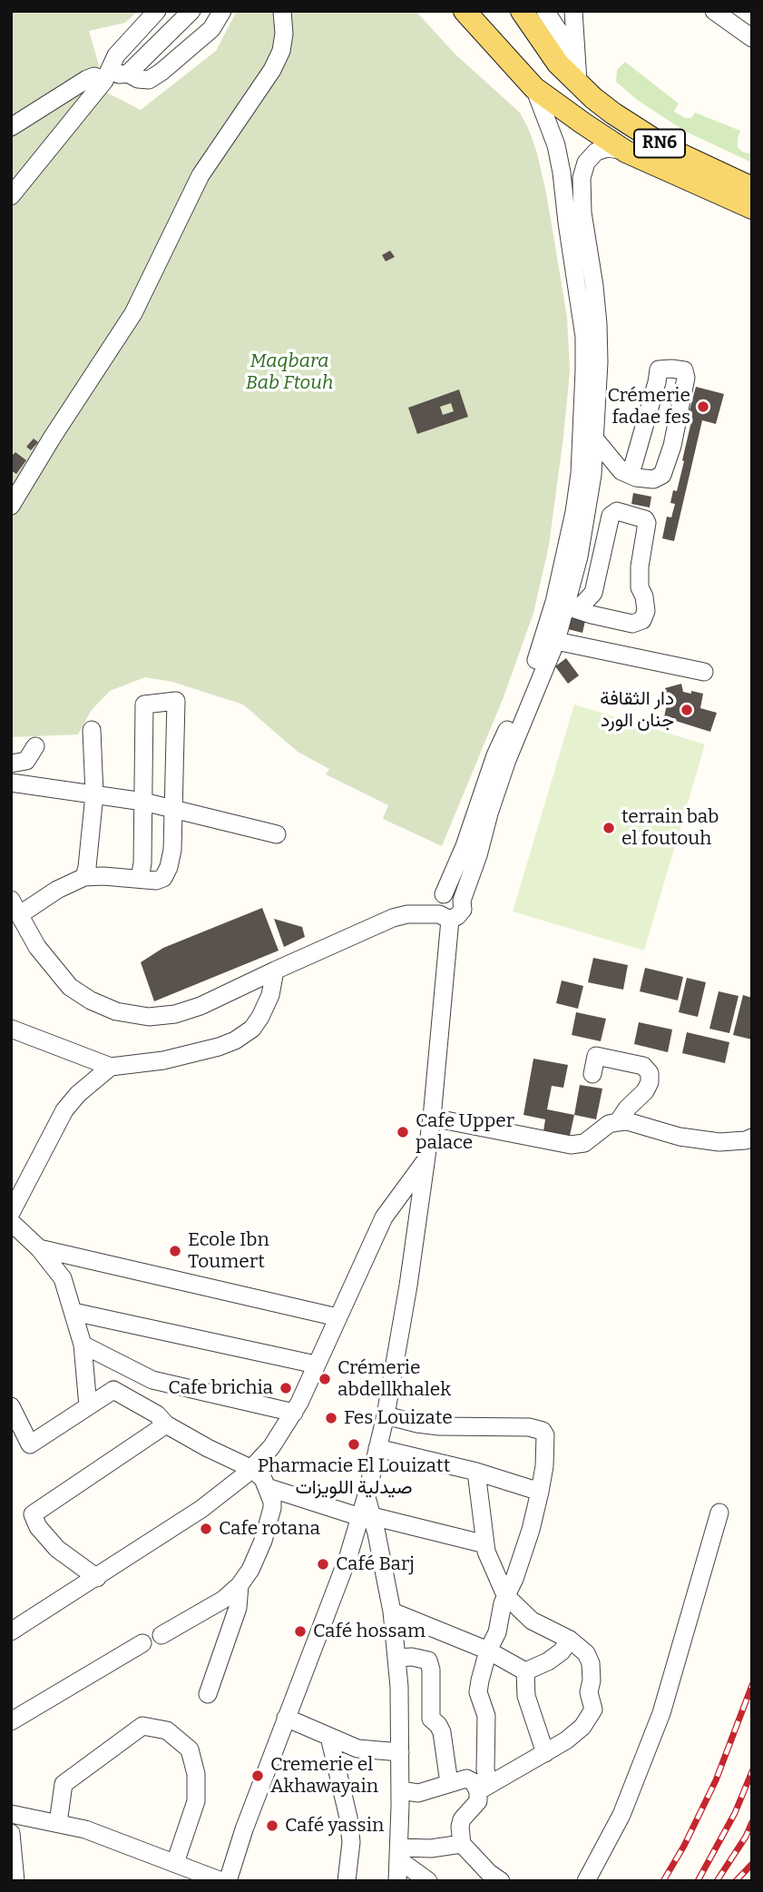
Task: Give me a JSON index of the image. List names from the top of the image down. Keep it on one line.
{"streets":{"main road":["RN6"]},"parks":["Maqbara Bab Ftouh"],"places":["Crémerie fadae fes","دار الثقافة جنان الورد","terrain bab el foutouh","Cafe Upper palace","Ecole Ibn Toumert","Crémerie abdellkhalek","Cafe brichia","Fes Louizate","Pharmacie El Louizatt صيدلية اللويزات","Cafe rotana","Café Barj","Café hossam","Cremerie el Akhawayain","Café yassin"]}
